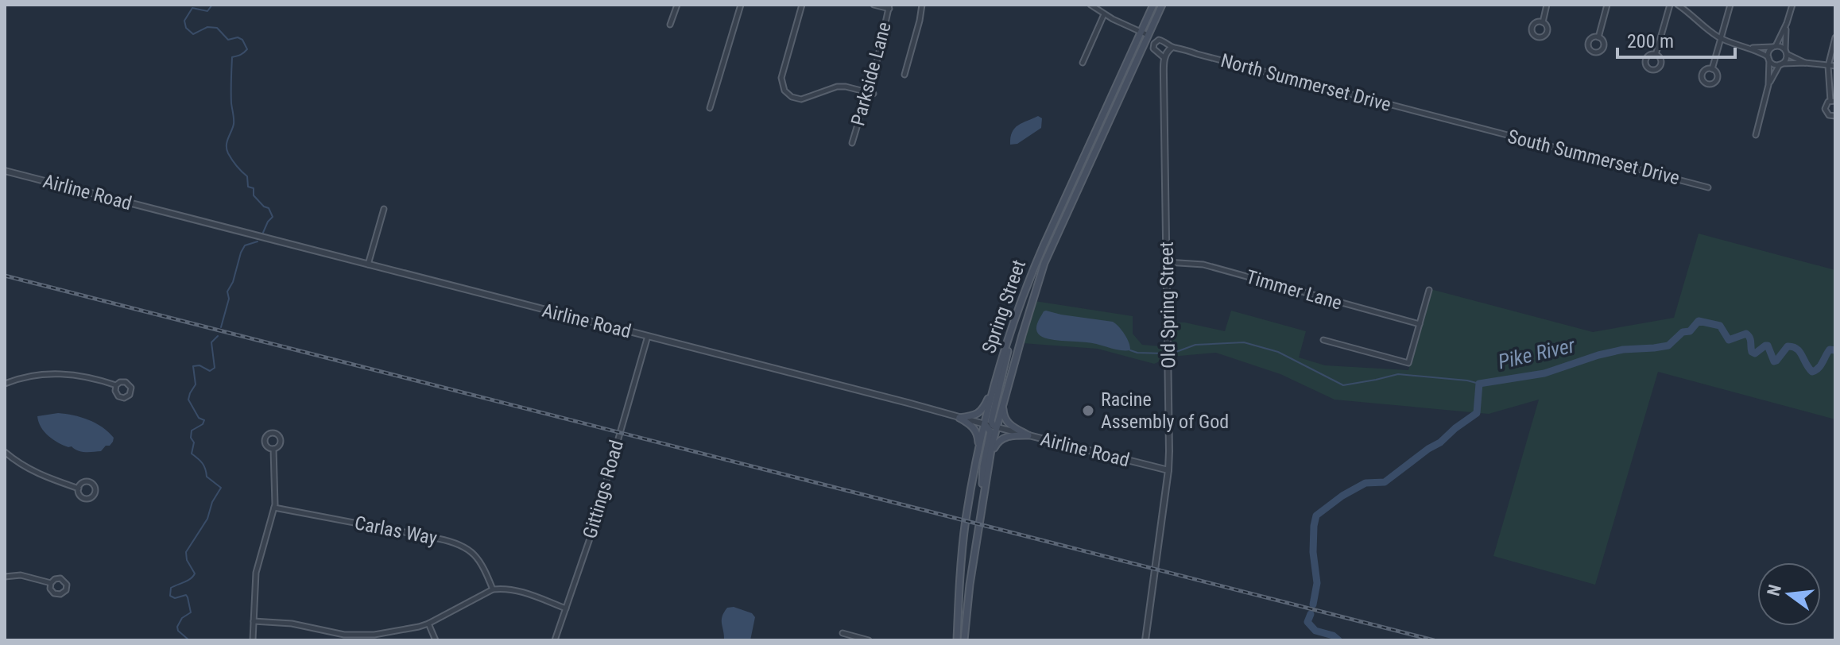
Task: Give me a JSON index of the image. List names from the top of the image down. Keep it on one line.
{"streets":{"main road":["Spring Street"],"street":["Parkside Lane","North Summerset Drive","South Summerset Drive","Airline Road","Timmer Lane","Old Spring Street","Gittings Road","Carlas Way"]},"crossings":[["North Summerset Drive","South Summerset Drive"],["Airline Road","Old Spring Street"],["Airline Road","Spring Street"],["Airline Road","Gittings Road"],["Timmer Lane","Old Spring Street"]],"water":["Pike River"],"places":["Racine Assembly of God"],"scale_bar":"200 m","north":"left"}
